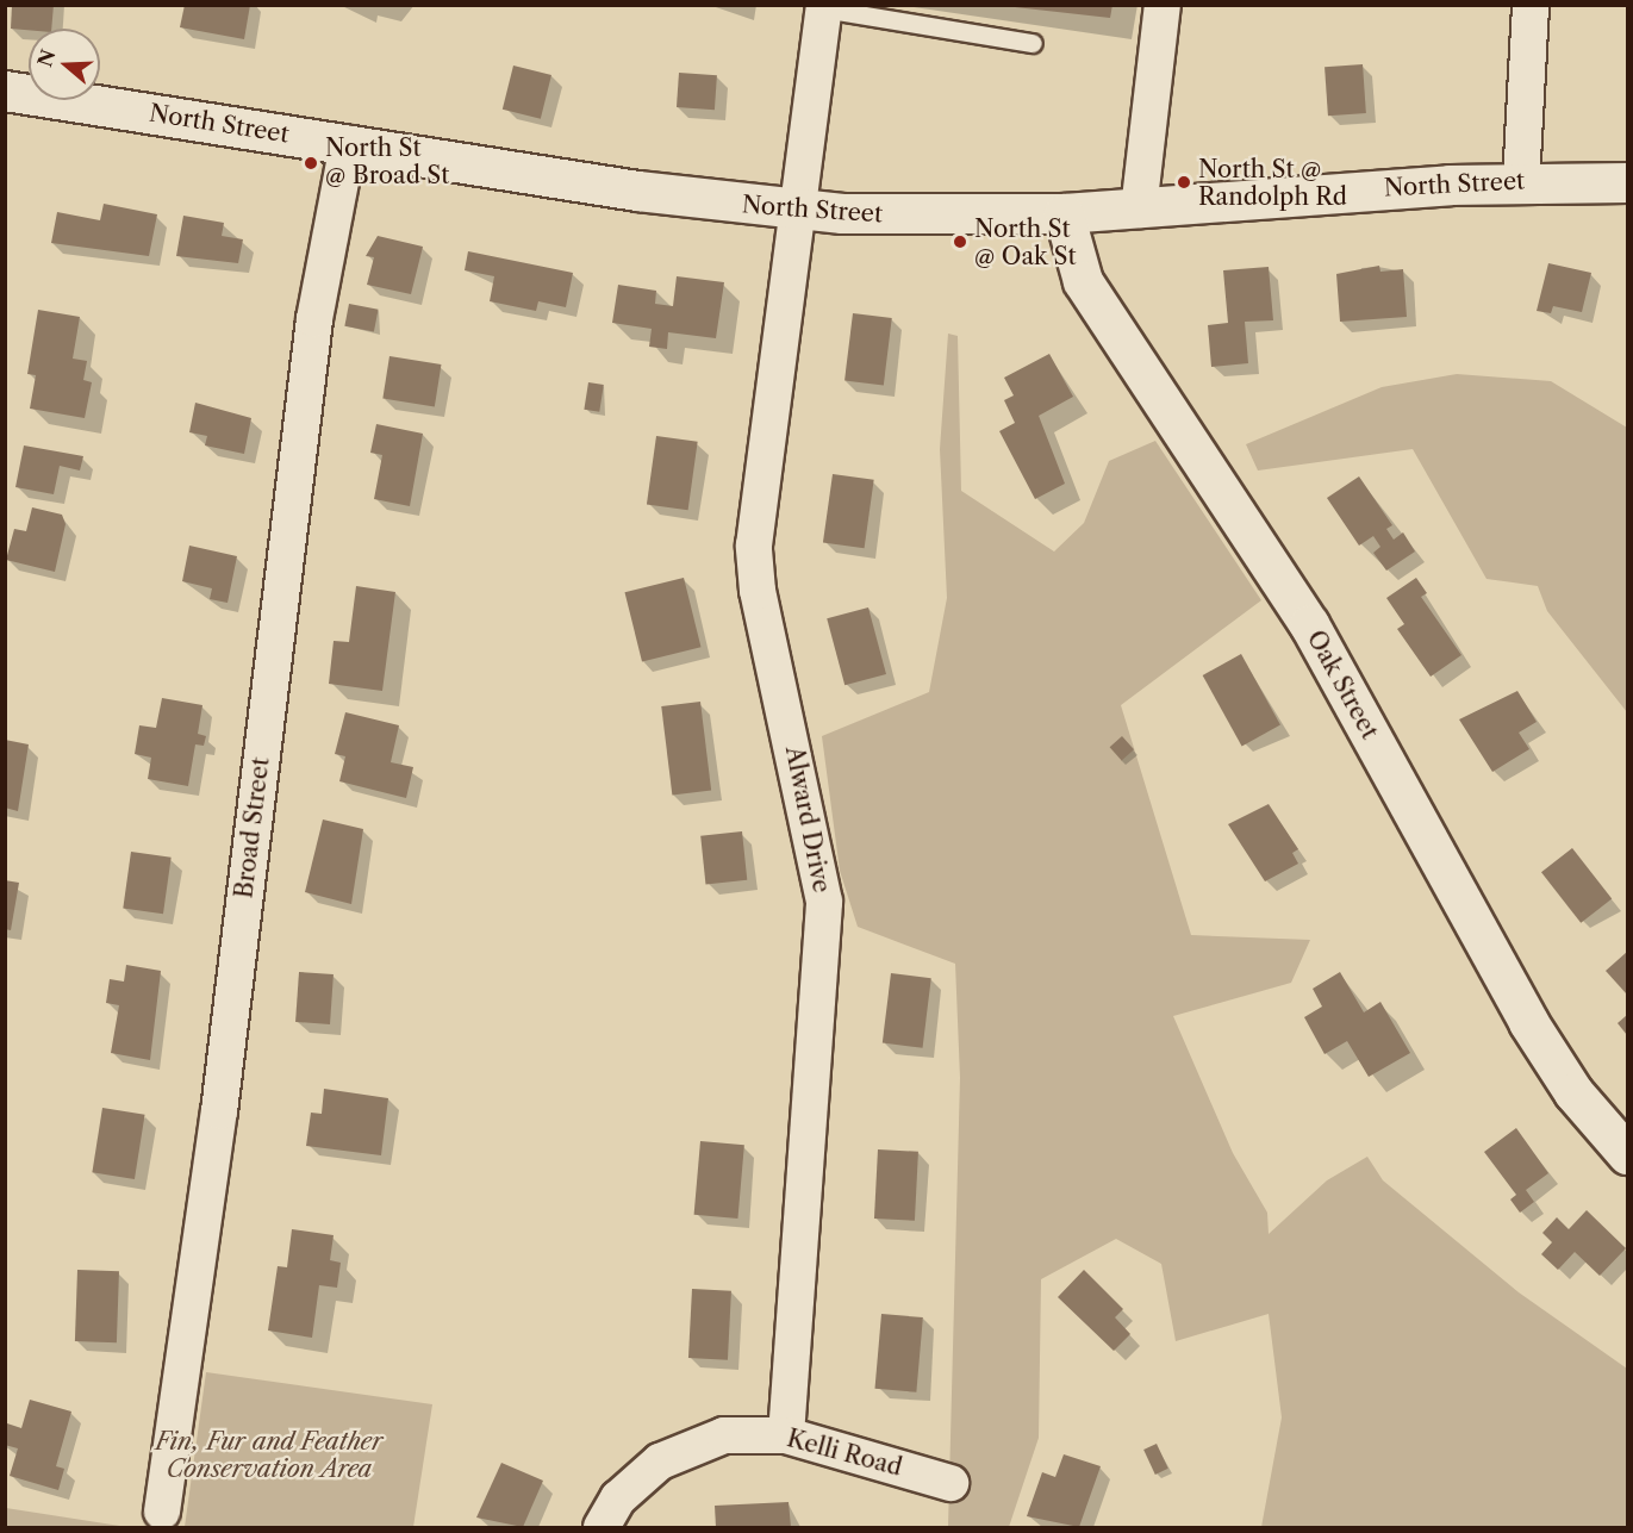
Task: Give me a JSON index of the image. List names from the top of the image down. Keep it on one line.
{"streets":{"main road":["North Street","Oak Street"],"street":["Alward Drive","Broad Street","Kelli Road"]},"crossings":[["North Street","Oak Street"],["North Street","Alward Drive"],["North Street","Broad Street"],["Alward Drive","Kelli Road"]],"parks":["Fin, Fur and Feather Conservation Area"],"places":["North St @ Broad St","North St @ Randolph Rd","North St @ Oak St"],"north":"left"}
